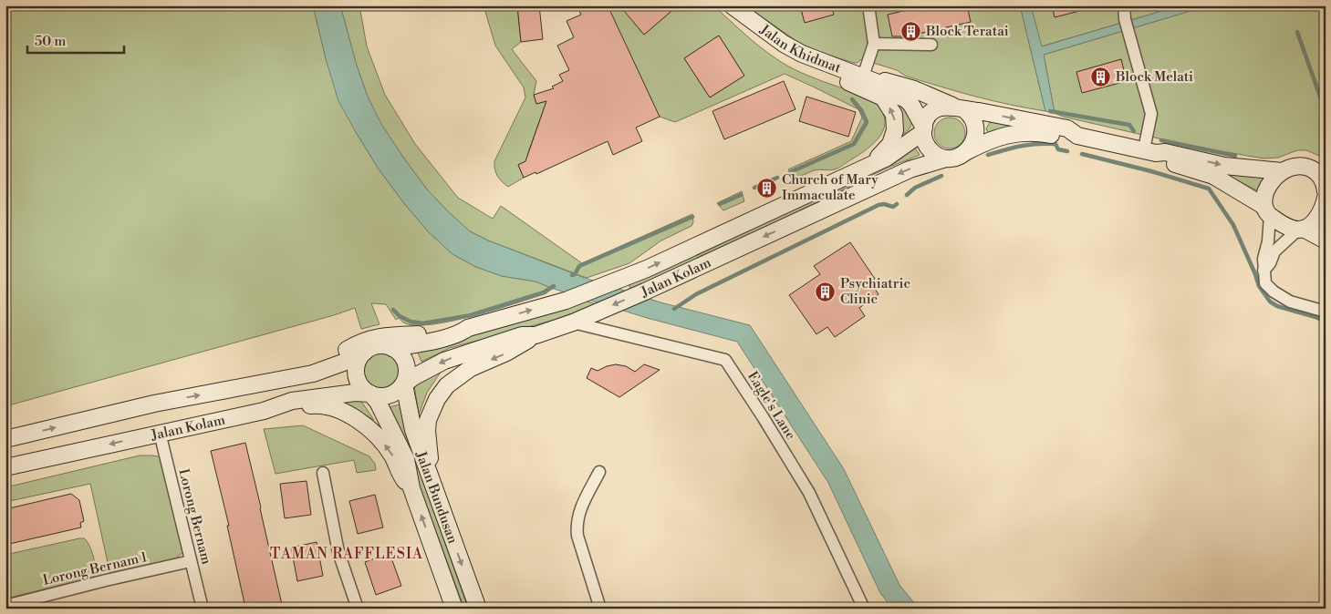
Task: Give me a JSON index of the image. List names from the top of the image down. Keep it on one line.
{"streets":{"main road":["Jalan Khidmat","Jalan Kolam","Jalan Bundusan"],"street":["Eagle's Lane","Lorong Bernam","Lorong Bernam 1"]},"crossings":[["Jalan Khidmat","Jalan Kolam"],["Jalan Kolam","Eagle's Lane"],["Jalan Kolam","Jalan Bundusan"],["Jalan Kolam","Lorong Bernam"],["Lorong Bernam","Lorong Bernam 1"]],"districts":["TAMAN RAFFLESIA"],"places":{"building":["Block Teratai","Block Melati","Church of Mary Immaculate","Psychiatric Clinic"]},"scale_bar":"50 m"}
